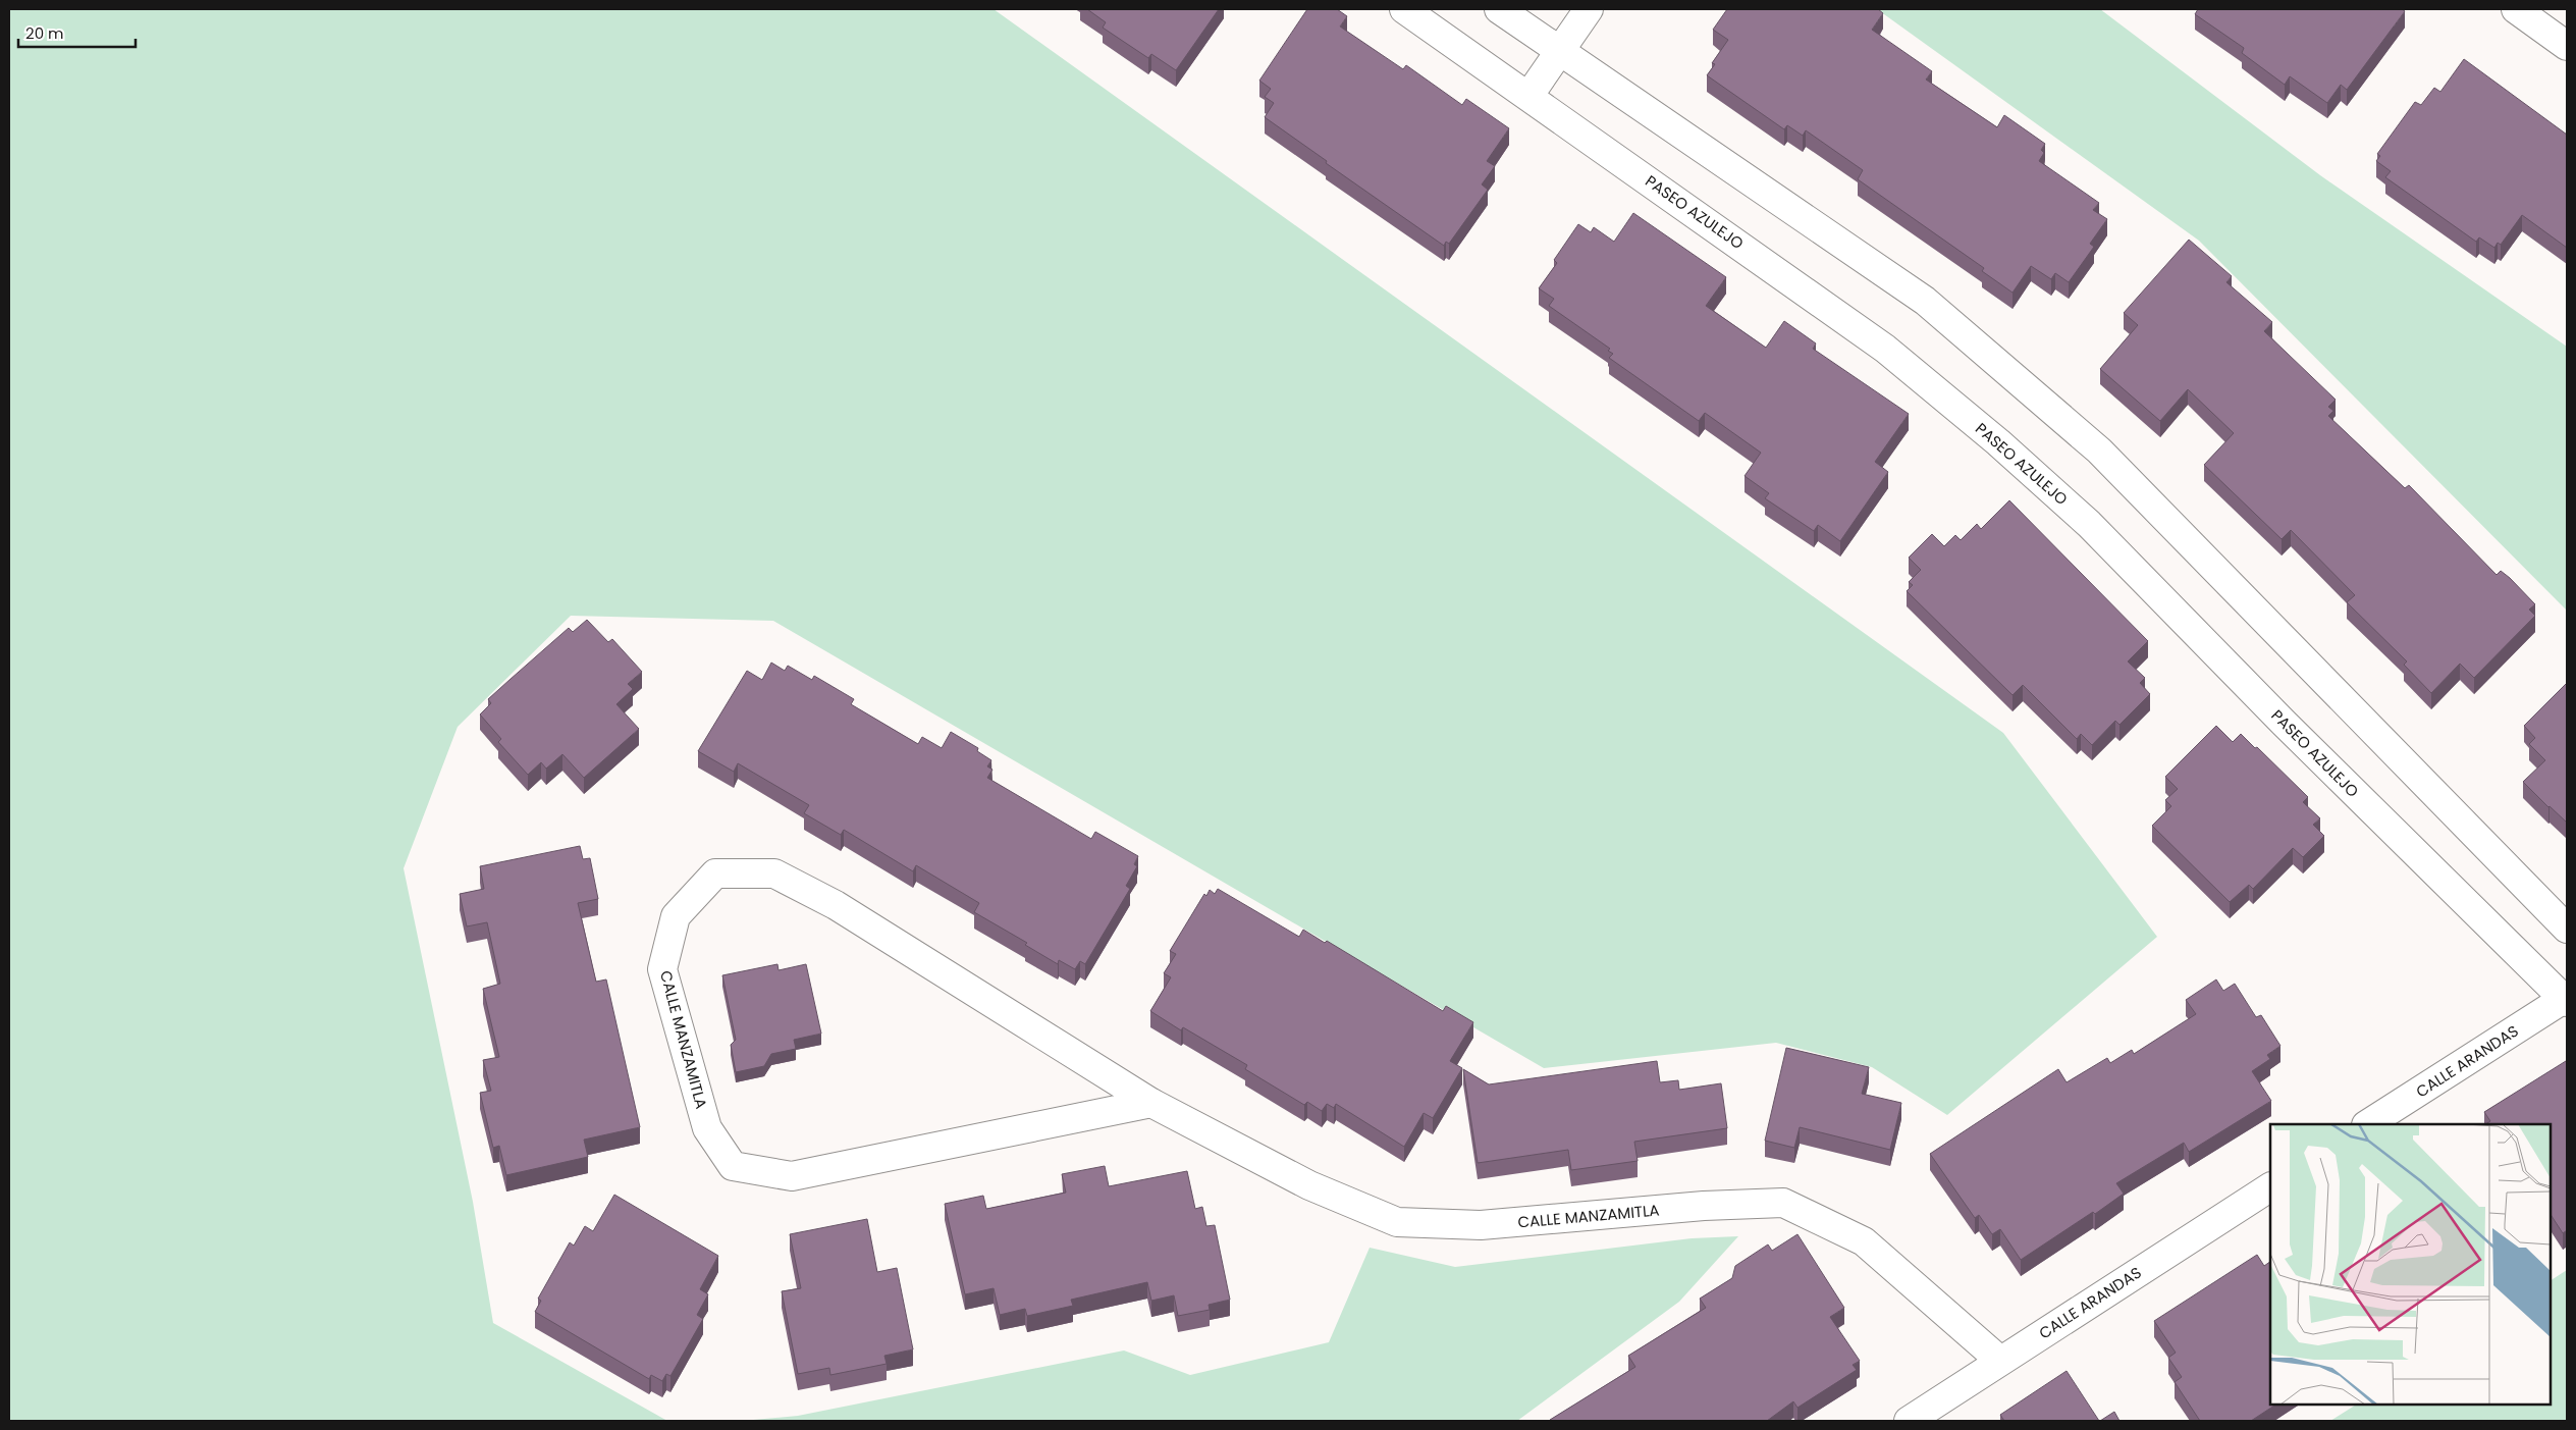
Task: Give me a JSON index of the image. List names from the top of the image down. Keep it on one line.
{"streets":{"street":["PASEO AZULEJO","CALLE MANZAMITLA","CALLE ARANDAS"]},"crossings":[["PASEO AZULEJO","CALLE ARANDAS"],["CALLE MANZAMITLA","CALLE ARANDAS"]],"scale_bar":"20 m"}
